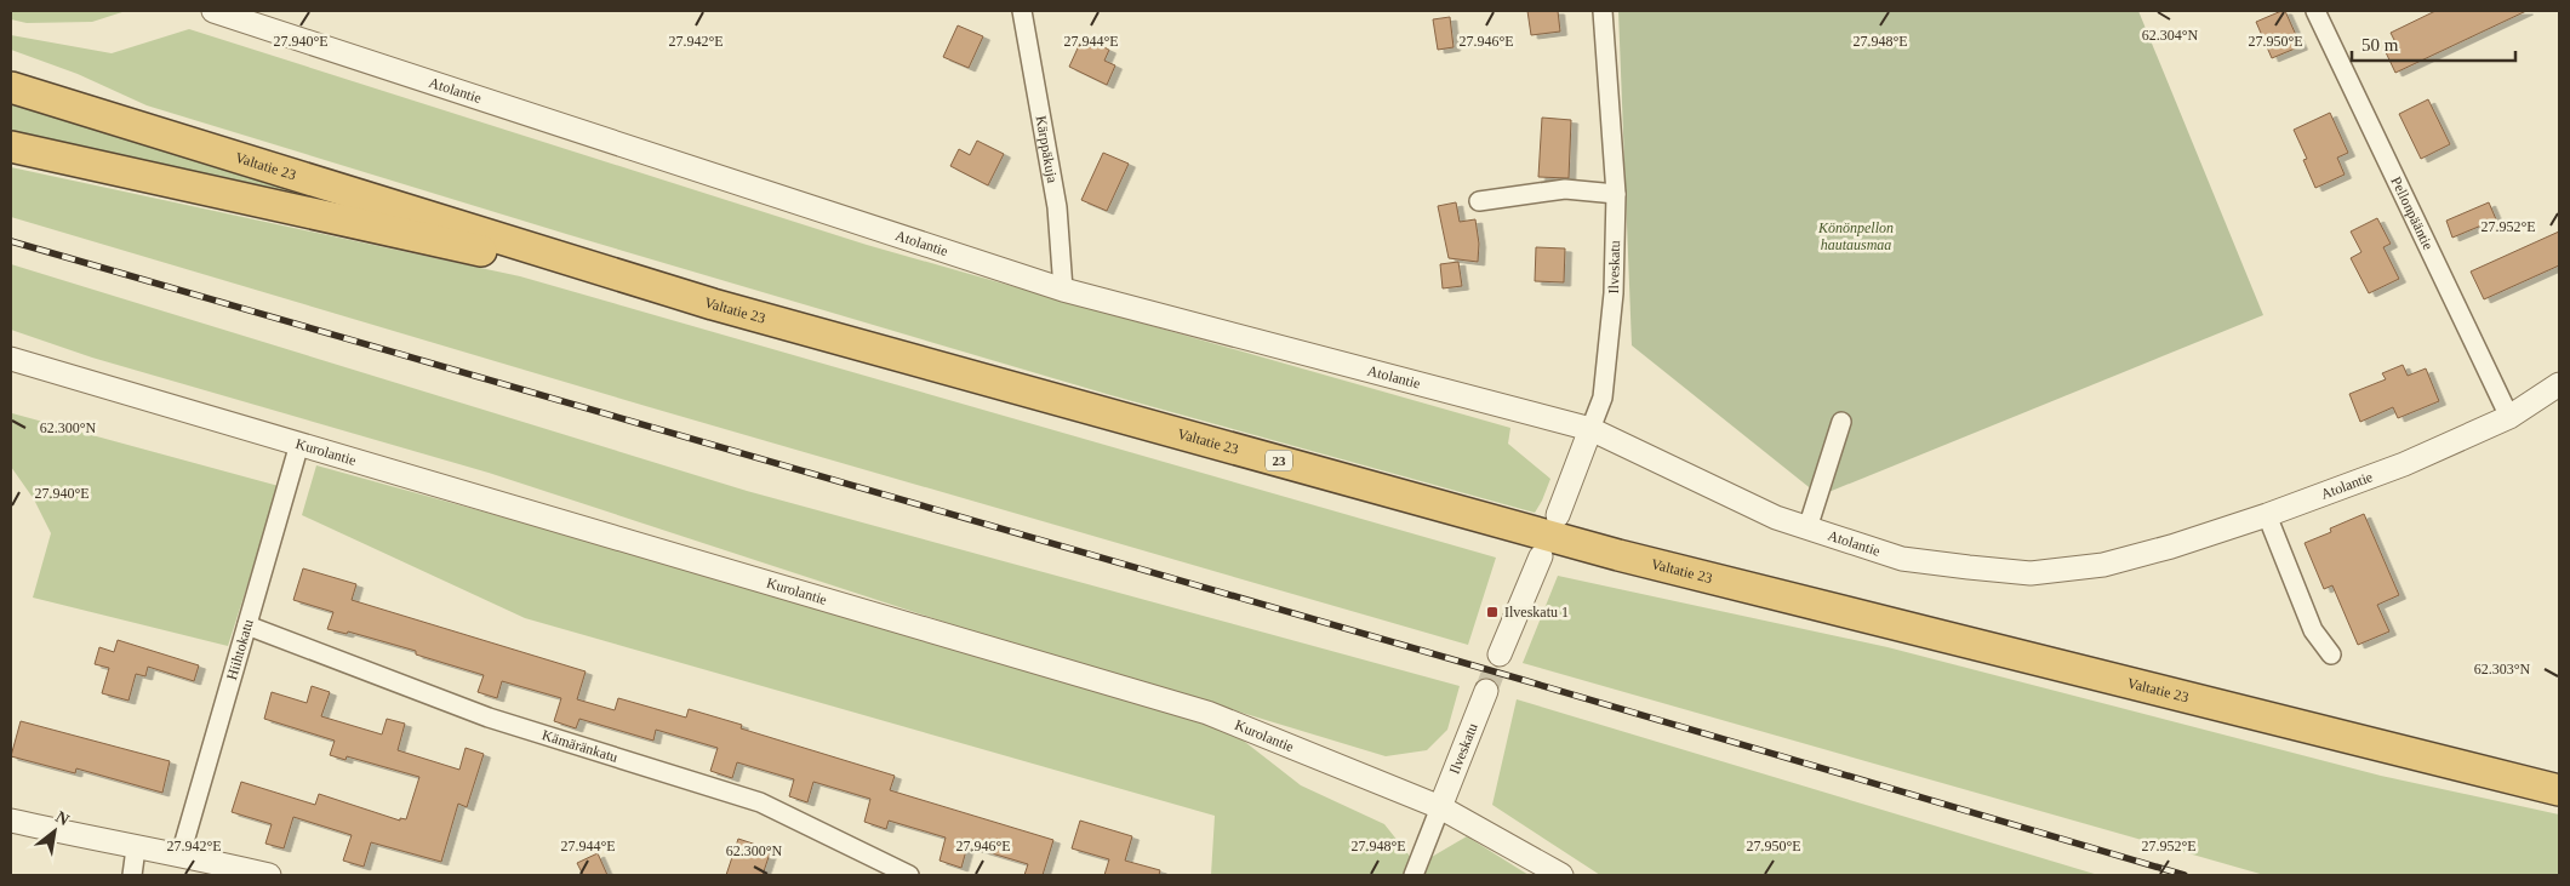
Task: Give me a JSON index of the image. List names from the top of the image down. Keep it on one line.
{"streets":{"highway":["Valtatie 23","23"],"street":["Atolantie","Kärppäkuja","Pellonpääntie","Ilveskatu","Kurolantie","Hiihtokatu","Kämäränkatu"]},"crossings":[["Atolantie","Kärppäkuja"],["Atolantie","Pellonpääntie"],["Atolantie","Ilveskatu"],["Ilveskatu","Kurolantie"],["Kurolantie","Hiihtokatu"],["Hiihtokatu","Kämäränkatu"]],"parks":["Könönpellon hautausmaa"],"places":{"transit":["Ilveskatu 1"]},"scale_bar":"50 m","north":"top right","coordinates":["62.304°N","27.940°E","27.944°E","27.946°E","27.948°E","27.942°E","27.950°E","27.952°E","62.300°N","62.303°N"]}
